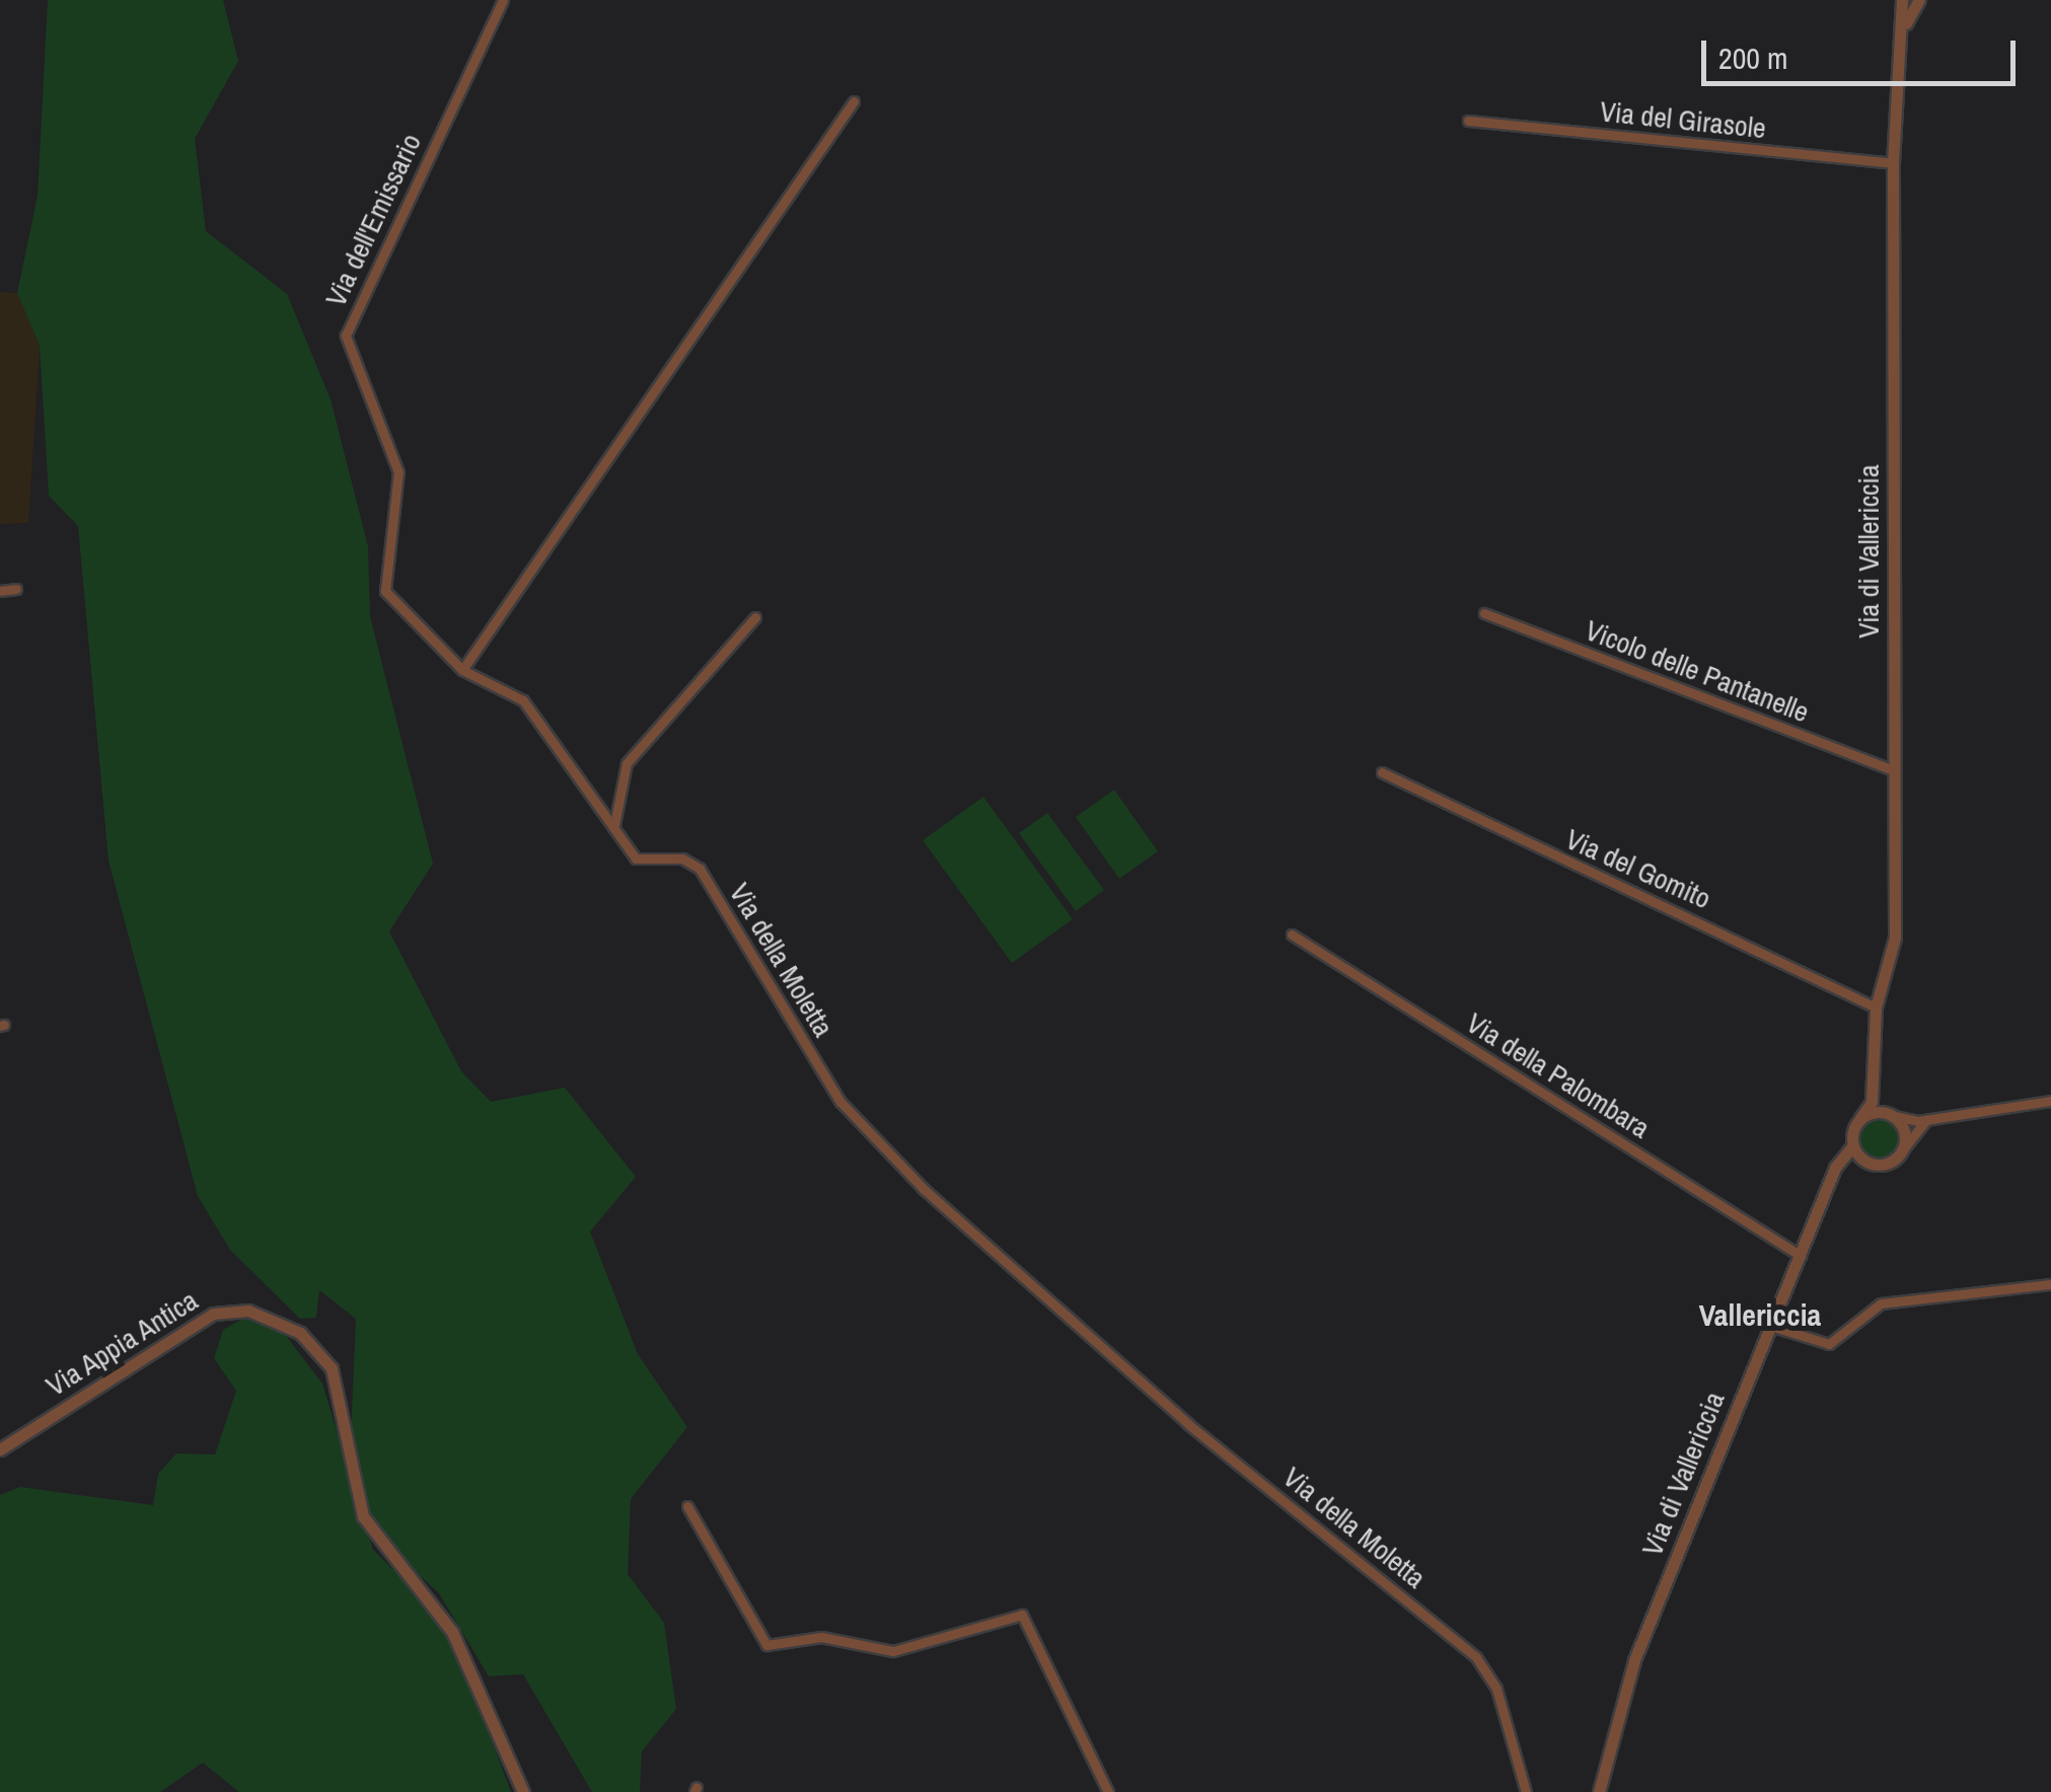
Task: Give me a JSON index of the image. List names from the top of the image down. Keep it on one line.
{"streets":{"street":["Via del Girasole","Via dell'Emissario","Via di Vallericcia","Vicolo delle Pantanelle","Via del Gomito","Via della Moletta","Via della Palombara","Via Appia Antica"]},"crossings":[["Via del Girasole","Via di Vallericcia"],["Via dell'Emissario","Via della Moletta"],["Via di Vallericcia","Vicolo delle Pantanelle"],["Via di Vallericcia","Via del Gomito"],["Via di Vallericcia","Via della Palombara"]],"districts":["Vallericcia"],"scale_bar":"200 m"}
